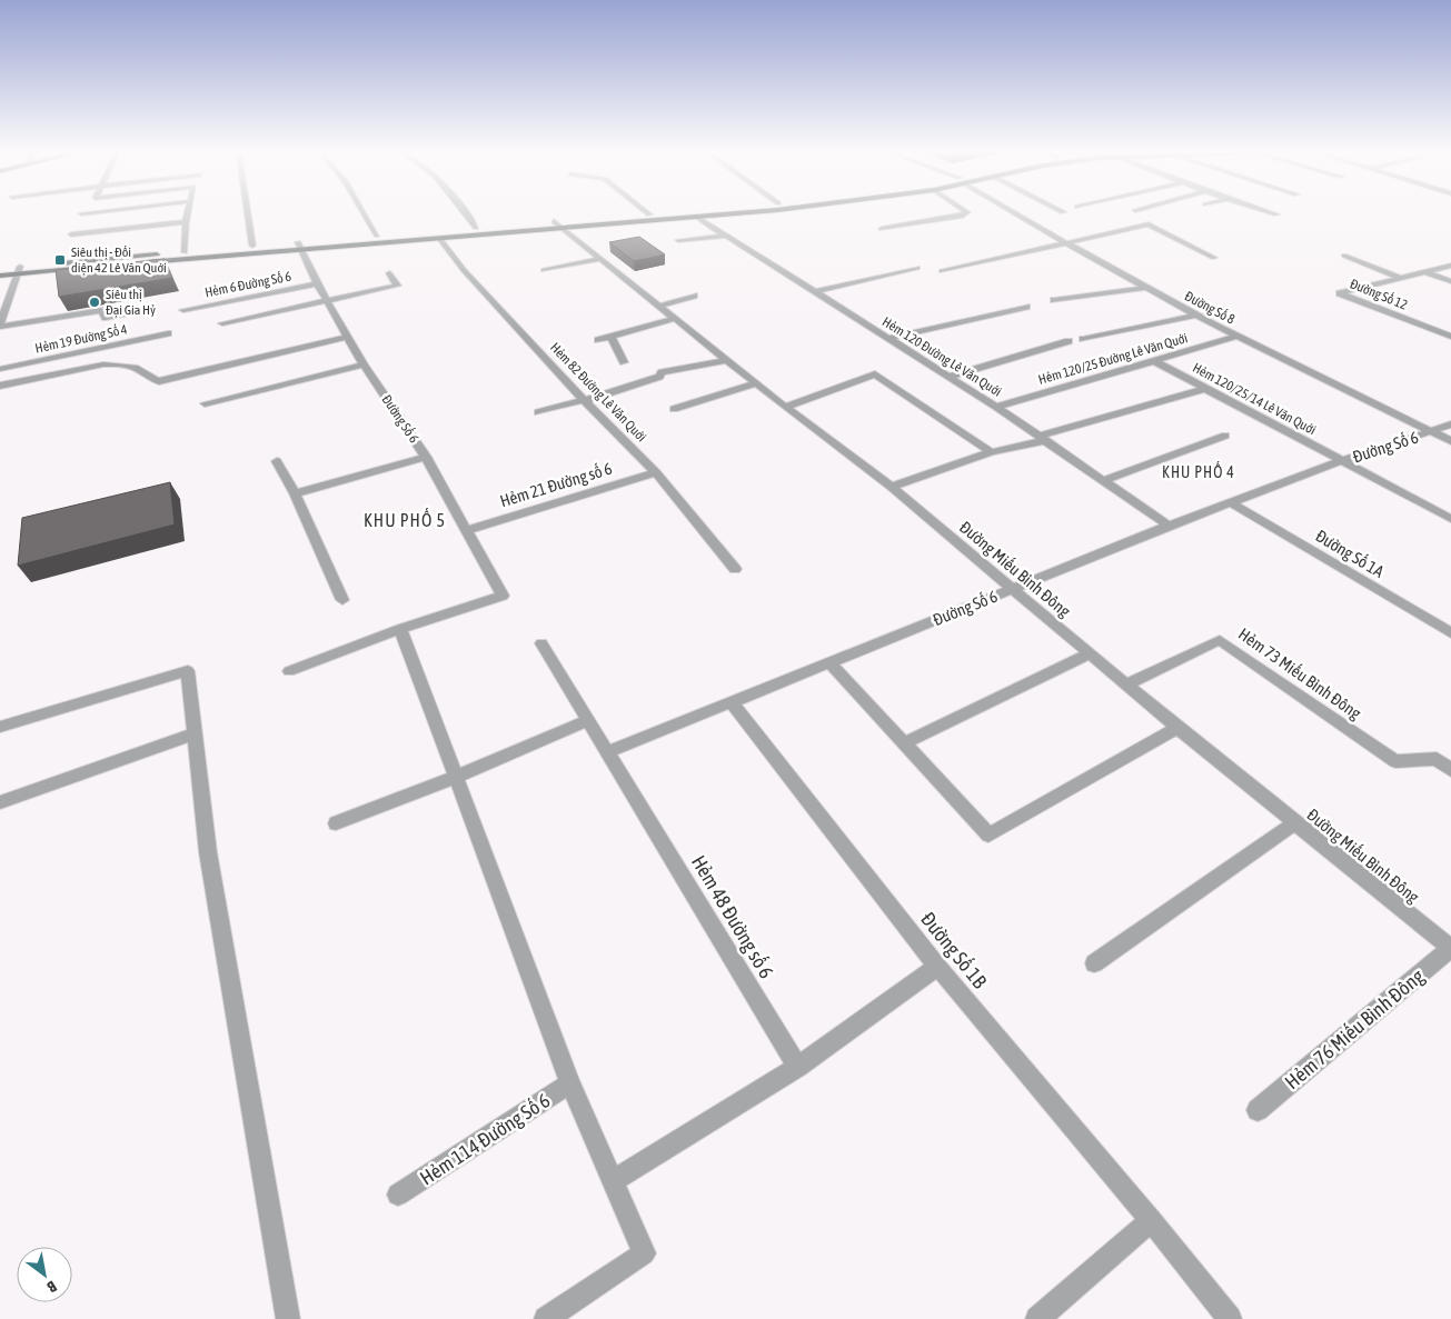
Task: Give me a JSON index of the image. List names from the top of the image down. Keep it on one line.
{"streets":{"street":["Hẻm 6 Đường Số 6","Đường Số 12","Đường Số 8","Hẻm 19 Đường Số 4","Hẻm 120 Đường Lê Văn Quới","Hẻm 120/25 Đường Lê Văn Quới","Hẻm 82 Đường Lê Văn Quới","Hẻm 120/25/14 Lê Văn Quới","Đường Số 6","Hẻm 21 Đường số 6","Đường Số 1A","Đường Miếu Bình Đông","Hẻm 73 Miếu Bình Đông","Hẻm 48 Đường số 6","Đường Số 1B","Hẻm 76 Miếu Bình Đông","Hẻm 114 Đường Số 6"]},"crossings":[["Hẻm 6 Đường Số 6","Đường Số 6"],["Đường Số 8","Hẻm 120/25 Đường Lê Văn Quới"],["Đường Số 8","Đường Số 6"],["Hẻm 120 Đường Lê Văn Quới","Hẻm 120/25 Đường Lê Văn Quới"],["Hẻm 120 Đường Lê Văn Quới","Đường Số 6"],["Hẻm 120/25 Đường Lê Văn Quới","Hẻm 120/25/14 Lê Văn Quới"],["Hẻm 82 Đường Lê Văn Quới","Hẻm 21 Đường số 6"],["Hẻm 120/25/14 Lê Văn Quới","Đường Số 6"],["Đường Số 6","Hẻm 21 Đường số 6"],["Đường Số 6","Đường Số 1A"],["Đường Số 6","Đường Miếu Bình Đông"],["Đường Số 6","Hẻm 48 Đường số 6"],["Đường Số 6","Đường Số 1B"],["Đường Miếu Bình Đông","Hẻm 73 Miếu Bình Đông"],["Đường Miếu Bình Đông","Hẻm 76 Miếu Bình Đông"]],"districts":["KHU PHỐ 4","KHU PHỐ 5"],"places":{"transit":["Siêu thị - Đối diện 42 Lê Văn Quới"],"other":["Siêu thị Đại Gia Hỷ"]},"north":"bottom right"}
